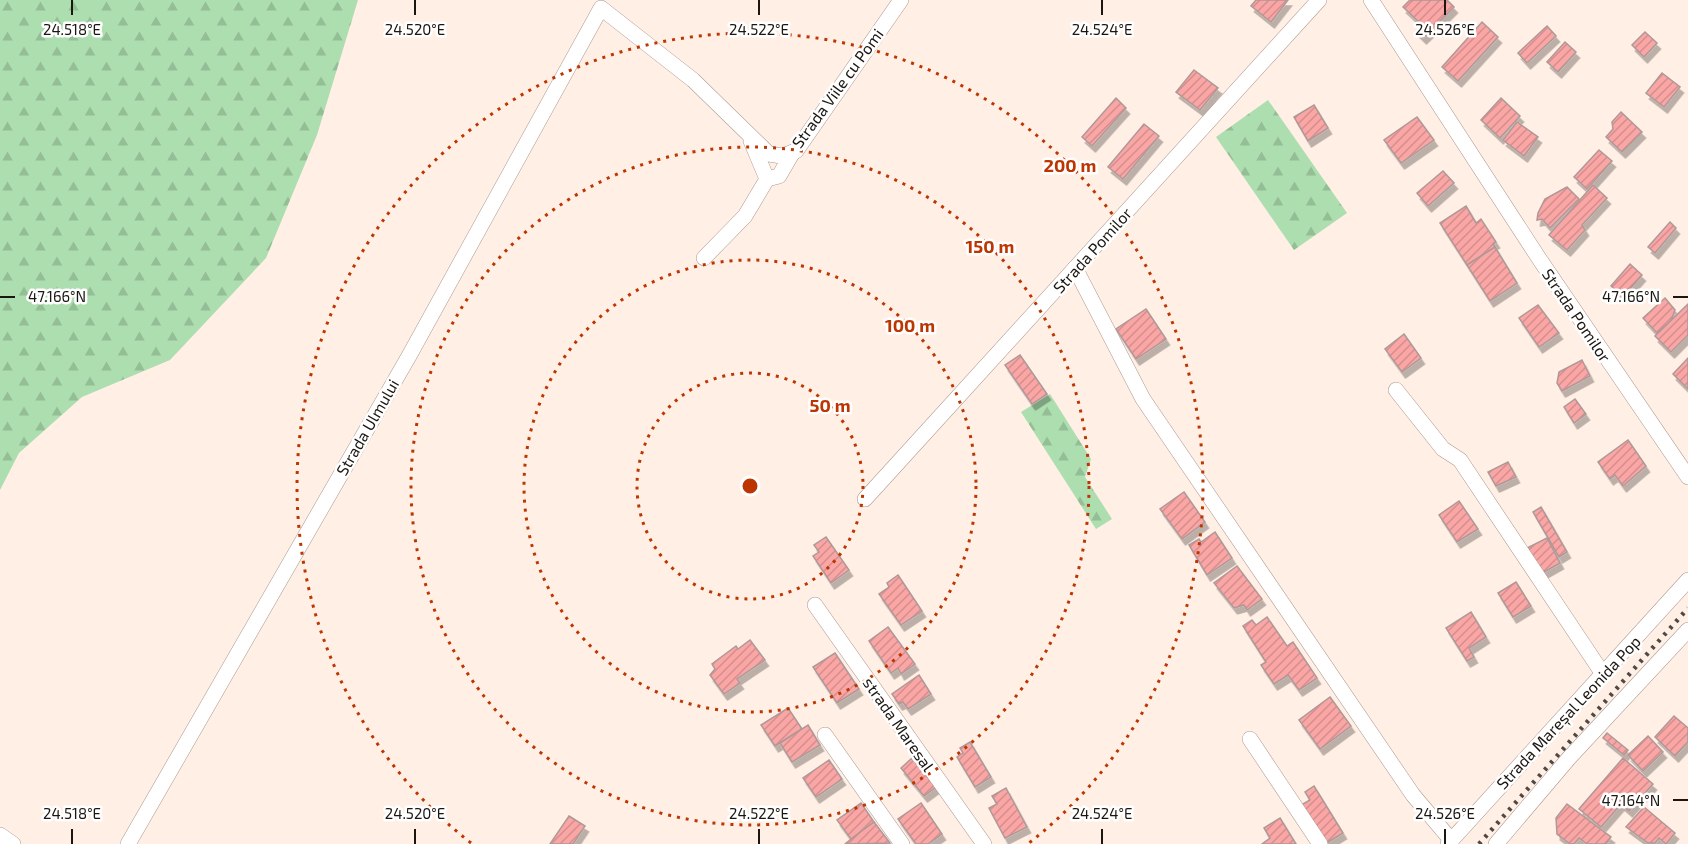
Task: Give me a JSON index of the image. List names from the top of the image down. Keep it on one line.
{"streets":{"street":["Strada Viile cu Pomi","Strada Pomilor","Strada Ulmului","Strada Mareșal Leonida Pop","strada Maresal"]},"crossings":[["Strada Viile cu Pomi","Strada Ulmului"]],"coordinates":["24.518°E","24.520°E","24.522°E","24.524°E","24.526°E","47.166°N","47.164°N"],"rings":["200 m","150 m","100 m","50 m"]}
